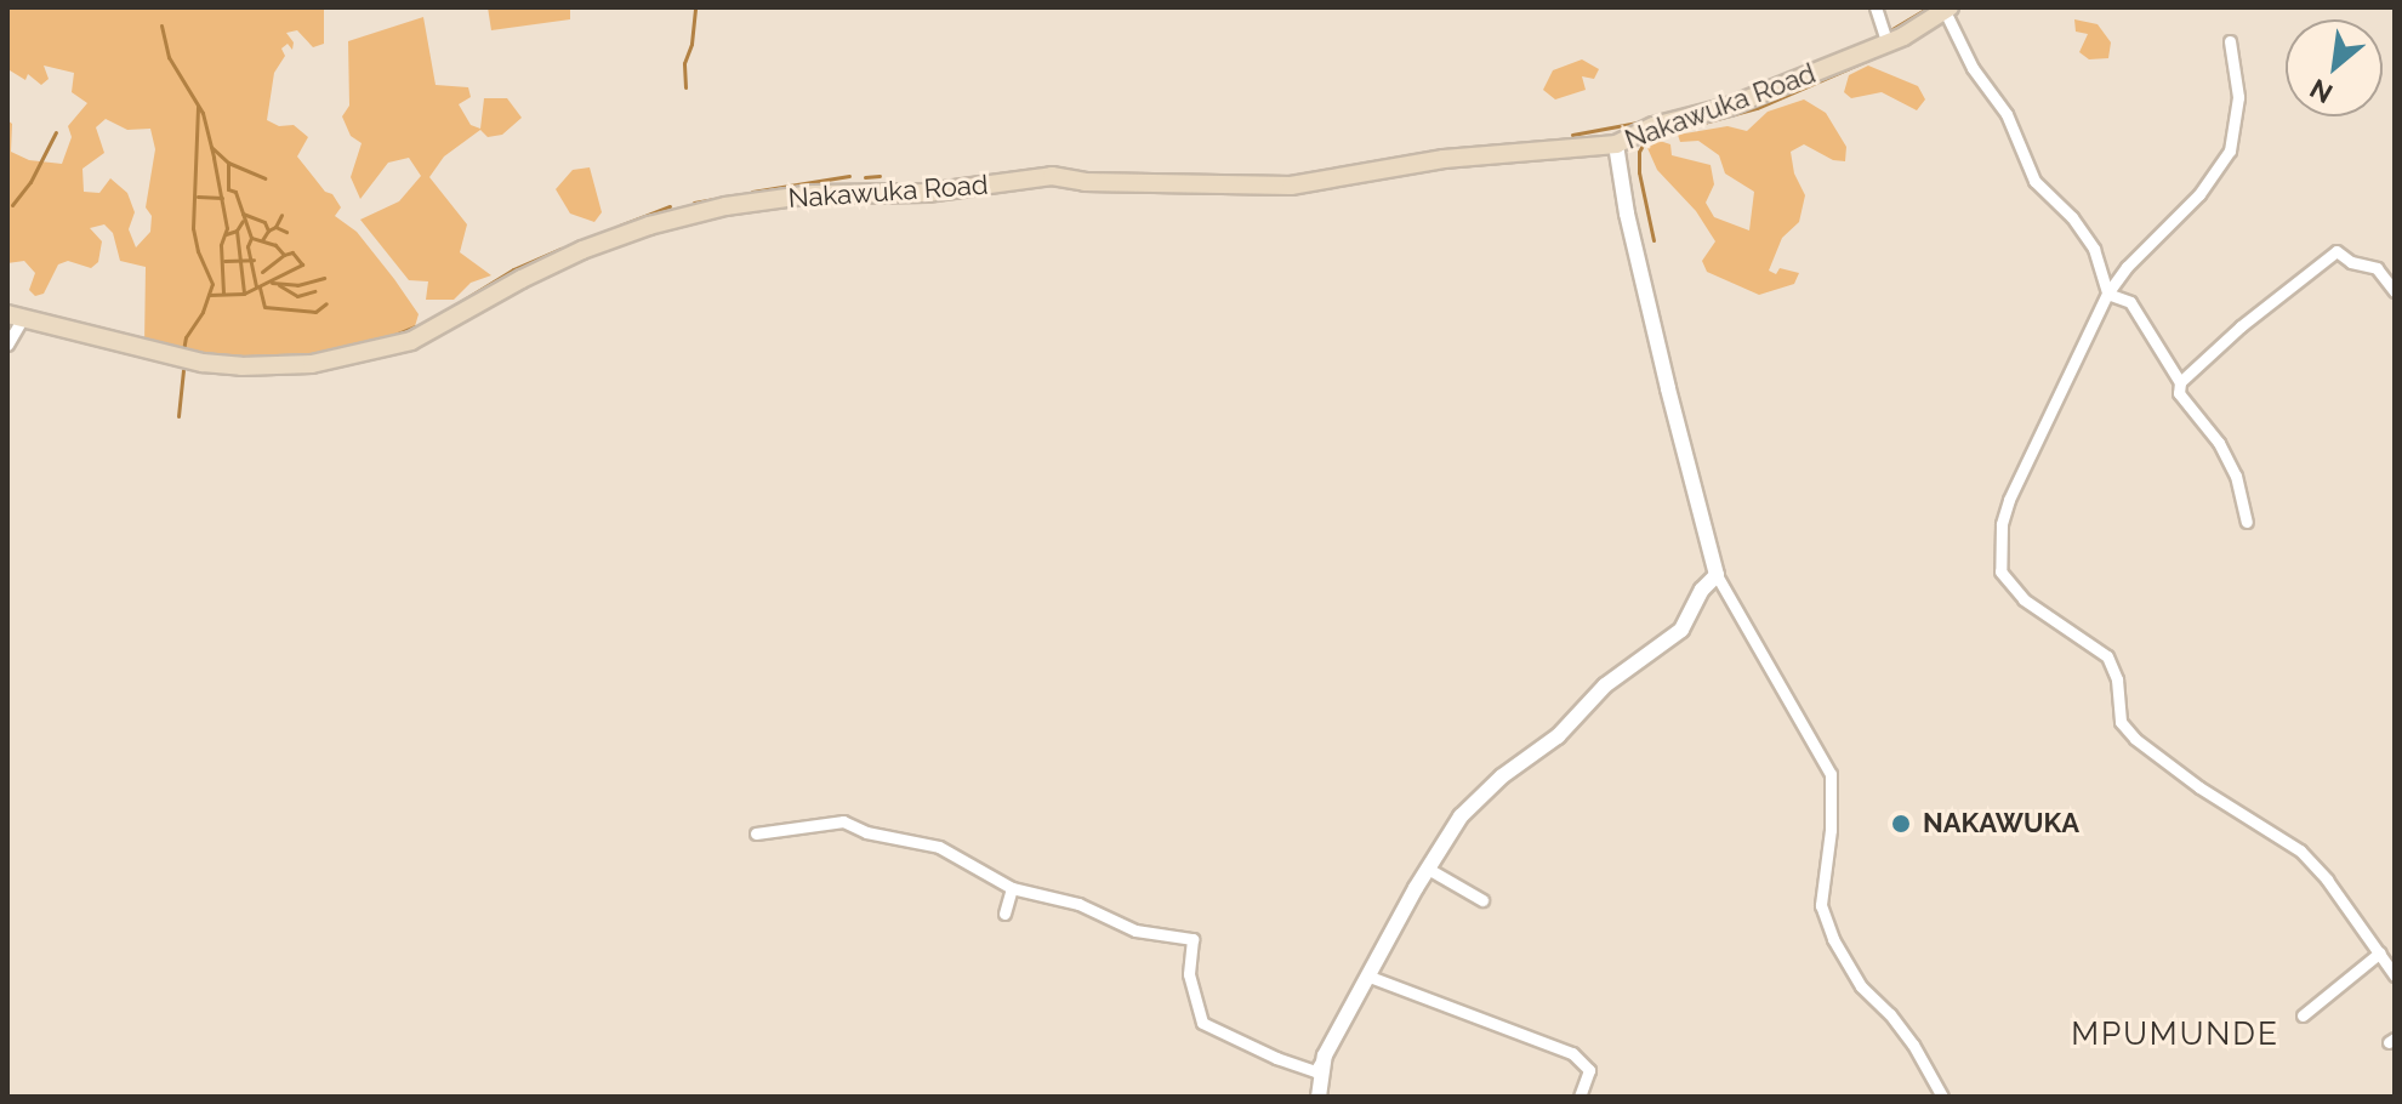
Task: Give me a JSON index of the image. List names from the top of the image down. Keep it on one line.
{"streets":{"main road":["Nakawuka Road"]},"districts":["MPUMUNDE"],"places":["NAKAWUKA"],"north":"bottom left"}
